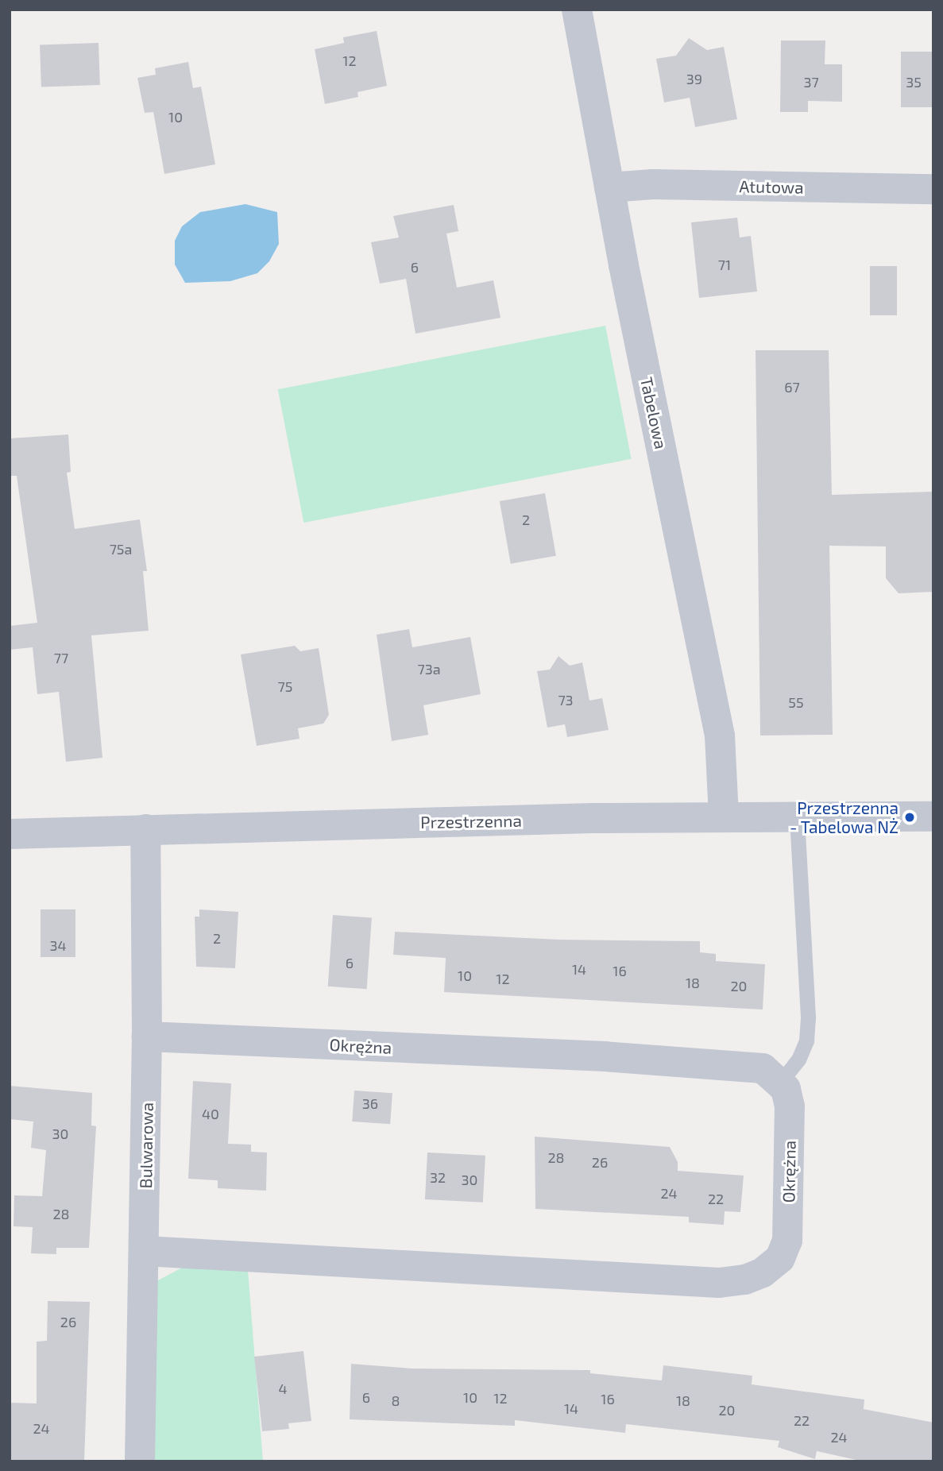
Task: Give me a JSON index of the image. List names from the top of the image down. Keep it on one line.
{"streets":{"street":["Atutowa","Tabelowa","Przestrzenna","Okrężna","Bulwarowa"]},"crossings":[["Atutowa","Tabelowa"],["Tabelowa","Przestrzenna"],["Przestrzenna","Bulwarowa"],["Okrężna","Bulwarowa"]],"places":["Przestrzenna - Tabelowa NŻ"],"house_numbers":["12","39","37","35","10","71","6","67","2","75a","77","73a","75","73","55","2","34","6","14","16","10","12","18","20","36","40","30","28","26","32","30","24","22","28","26","4","6","10","12","16","8","18","14","20","22","24","24"]}
